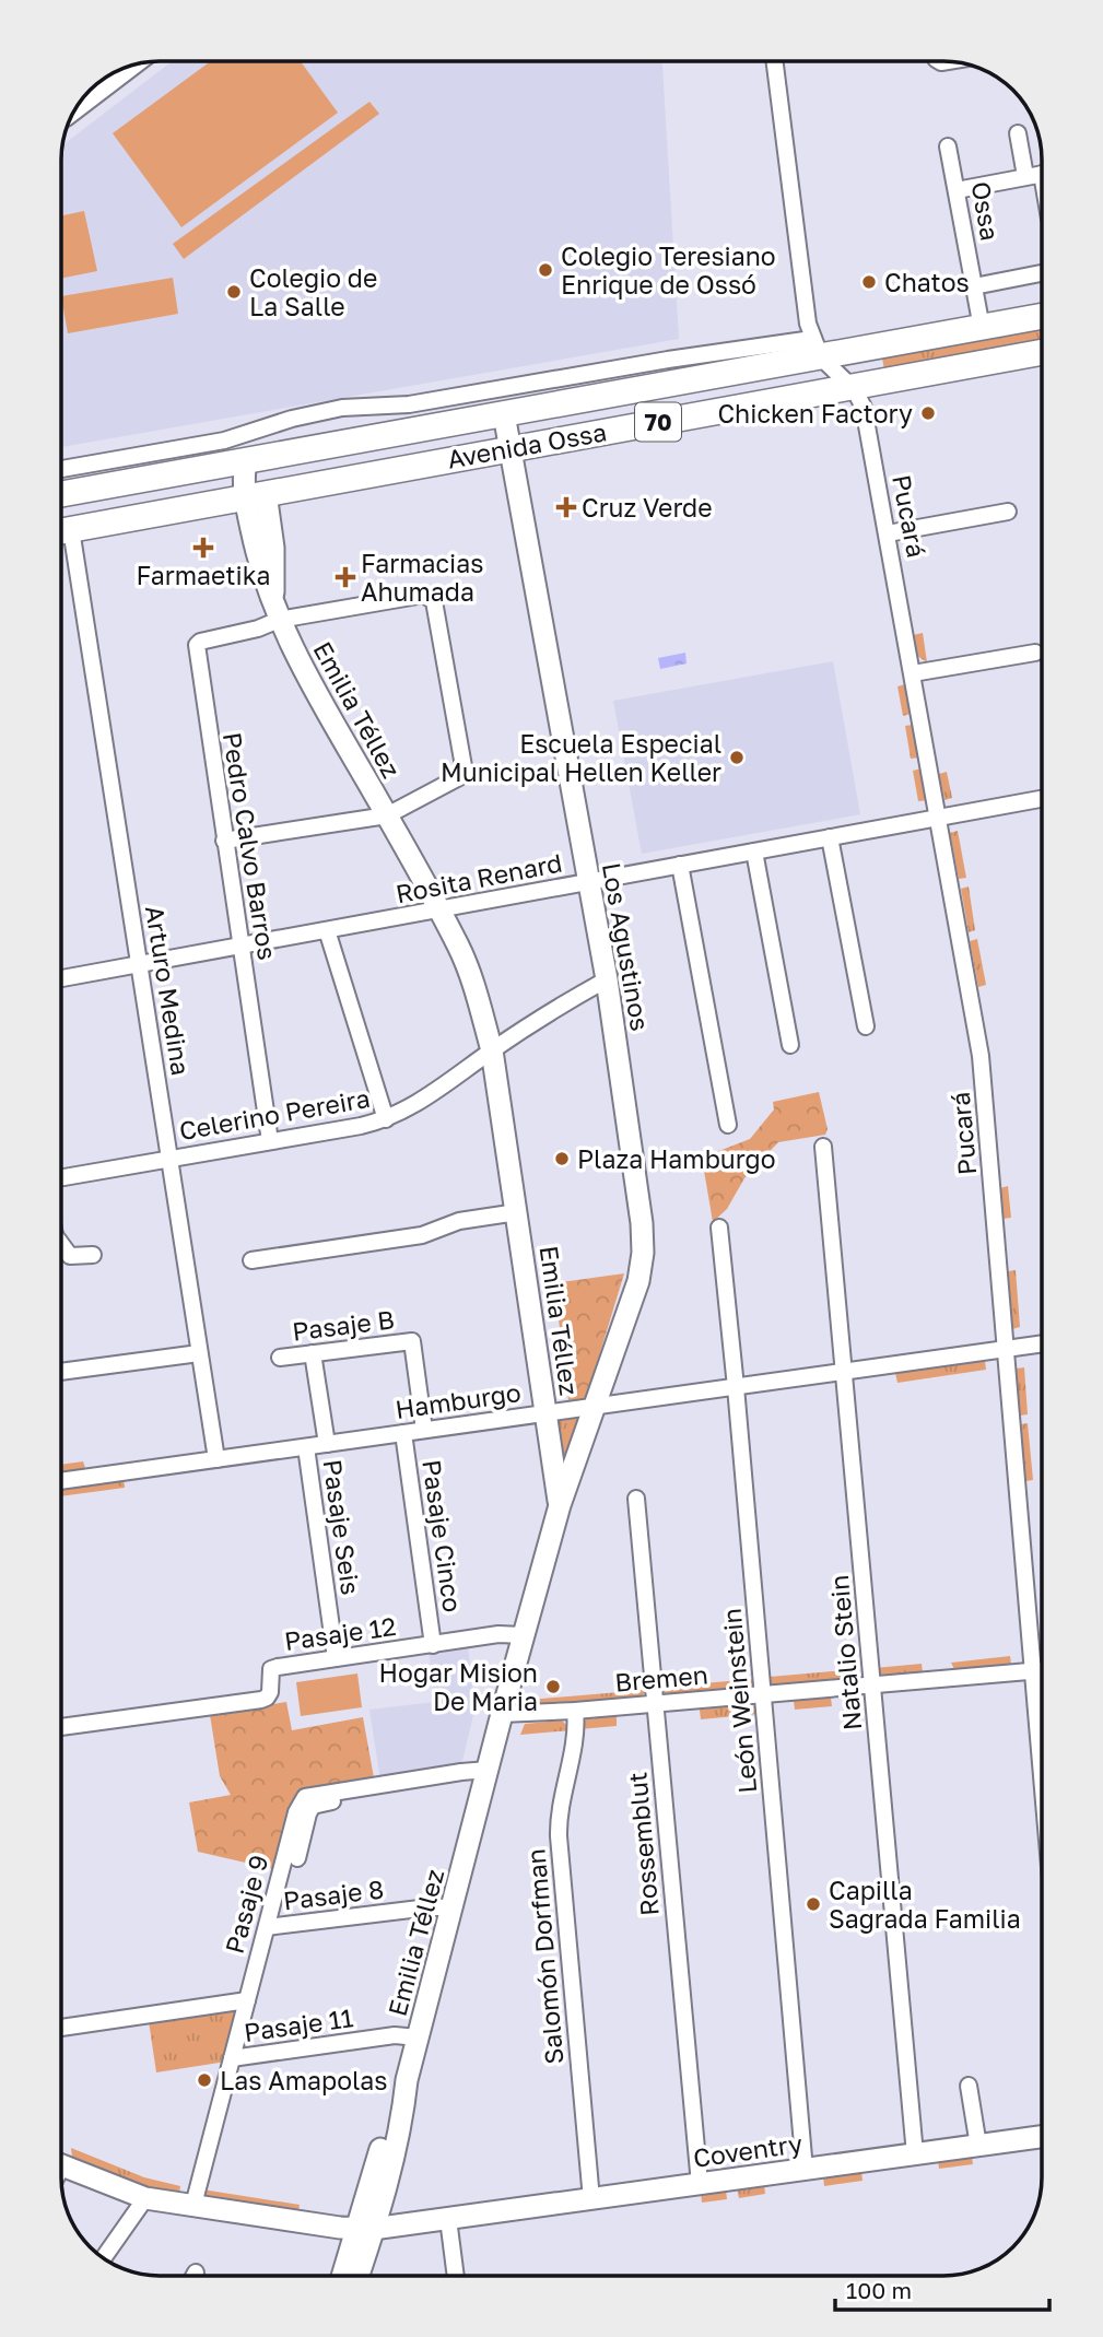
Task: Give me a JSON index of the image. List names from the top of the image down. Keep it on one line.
{"streets":{"main road":["70","Avenida Ossa"],"street":["Ossa","Pucará","Emilia Téllez","Pedro Calvo Barros","Rosita Renard","Los Agustinos","Arturo Medina","Celerino Pereira","Pasaje B","Hamburgo","Pasaje Seis","Pasaje Cinco","Pasaje 12","Natalio Stein","Bremen","León Weinstein","Rossemblut","Pasaje 8","Pasaje 9","Salomón Dorfman","Pasaje 11","Coventry"]},"crossings":[["Ossa","Avenida Ossa"],["Avenida Ossa","Pucará"],["Avenida Ossa","Emilia Téllez"],["Avenida Ossa","Los Agustinos"],["Pucará","Rosita Renard"],["Pucará","Hamburgo"],["Pucará","Bremen"],["Emilia Téllez","Pedro Calvo Barros"],["Emilia Téllez","Rosita Renard"],["Emilia Téllez","Los Agustinos"],["Emilia Téllez","Celerino Pereira"],["Emilia Téllez","Hamburgo"],["Emilia Téllez","Pasaje 12"],["Emilia Téllez","Bremen"],["Emilia Téllez","Pasaje 8"],["Emilia Téllez","Pasaje 9"],["Emilia Téllez","Pasaje 11"],["Emilia Téllez","Coventry"],["Pedro Calvo Barros","Rosita Renard"],["Pedro Calvo Barros","Celerino Pereira"],["Rosita Renard","Los Agustinos"],["Rosita Renard","Arturo Medina"],["Los Agustinos","Celerino Pereira"],["Los Agustinos","Hamburgo"],["Arturo Medina","Celerino Pereira"],["Arturo Medina","Hamburgo"],["Pasaje B","Hamburgo"],["Hamburgo","Pasaje Seis"],["Hamburgo","Pasaje Cinco"],["Hamburgo","Natalio Stein"],["Hamburgo","León Weinstein"],["Pasaje Seis","Pasaje 12"],["Pasaje Cinco","Pasaje 12"],["Natalio Stein","Bremen"],["Natalio Stein","Coventry"],["Bremen","León Weinstein"],["Bremen","Rossemblut"],["Bremen","Salomón Dorfman"],["León Weinstein","Coventry"],["Rossemblut","Coventry"],["Pasaje 8","Pasaje 9"],["Pasaje 9","Pasaje 11"],["Pasaje 9","Coventry"],["Salomón Dorfman","Coventry"]],"places":{"other":["Colegio Teresiano Enrique de Ossó","Chatos","Colegio de La Salle","Chicken Factory","Escuela Especial Municipal Hellen Keller","Plaza Hamburgo","Hogar Mision De Maria","Capilla Sagrada Familia","Las Amapolas"],"health":["Cruz Verde","Farmaetika","Farmacias Ahumada"]},"scale_bar":"100 m"}
